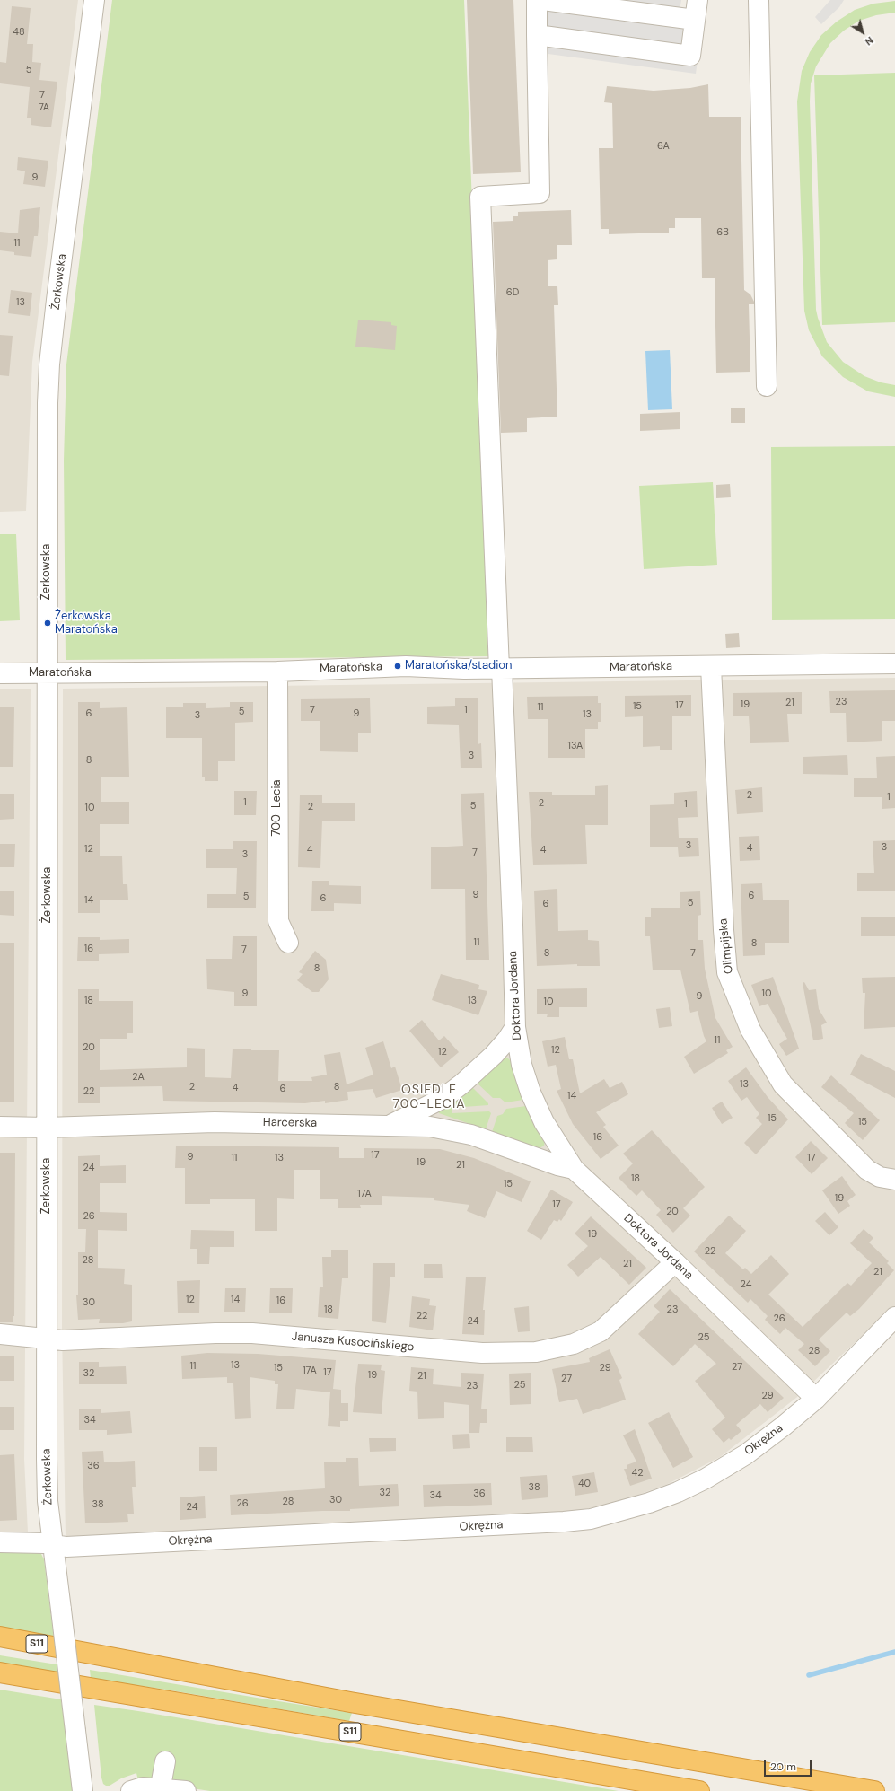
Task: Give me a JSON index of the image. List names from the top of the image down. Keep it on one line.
{"streets":{"highway":["S11"],"street":["Żerkowska","Maratońska","700-Lecia","Olimpijska","Doktora Jordana","Harcerska","Janusza Kusocińskiego","Okrężna"]},"crossings":[["Żerkowska","Maratońska"],["Żerkowska","Harcerska"],["Żerkowska","Janusza Kusocińskiego"],["Żerkowska","Okrężna"],["Maratońska","700-Lecia"],["Maratońska","Olimpijska"],["Maratońska","Doktora Jordana"],["Doktora Jordana","Harcerska"],["Doktora Jordana","Janusza Kusocińskiego"],["Doktora Jordana","Okrężna"]],"districts":["OSIEDLE 700-LECIA"],"places":["Żerkowska Maratońska","Maratońska/stadion"],"house_numbers":["48","5","7","7A","6A","9","6B","11","6D","13","23","21","19","17","15","11","7","1","5","6","9","13","3","13A","3","8","2","1","1","2","1","5","2","10","3","3","4","12","4","4","7","3","9","6","5","6","14","5","6","11","8","16","7","8","7","8","9","10","9","18","13","10","11","20","12","12","2A","13","2","8","4","6","22","14","15","15","16","17","9","11","13","17","19","21","24","18","15","17A","19","17","20","26","19","22","28","21","21","24","12","14","16","30","18","23","22","26","24","25","28","13","11","27","15","29","17A","17","32","19","21","27","25","23","29","34","36","42","40","38","32","36","34","30","28","26","38","24"],"scale_bar":"20 m","north":"bottom right"}
